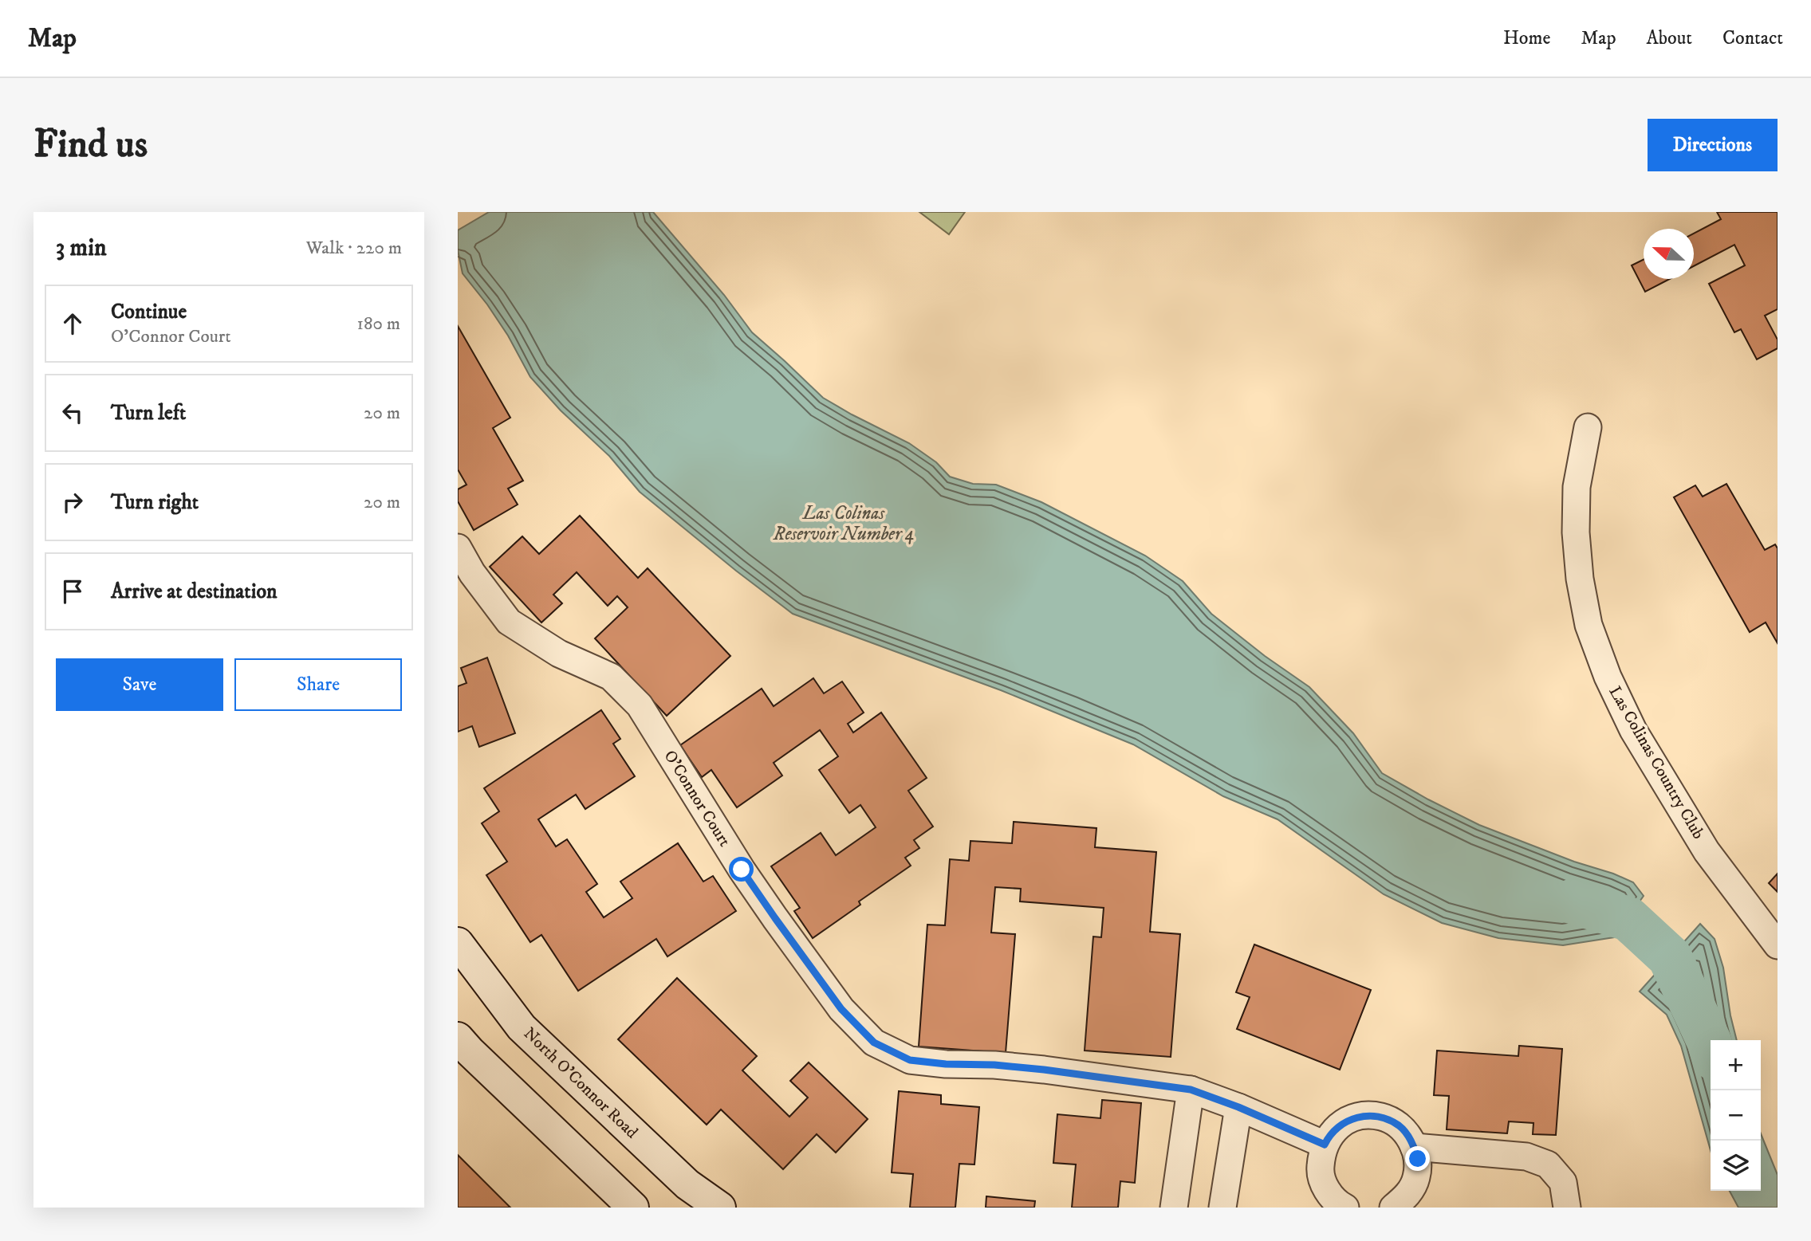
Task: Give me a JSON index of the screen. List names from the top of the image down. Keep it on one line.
{"streets":{"main road":["North O'Connor Road"],"street":["Las Colinas Country Club","O'Connor Court"]},"water":["Las Colinas Reservoir Number 4"],"north":"left","page":{"header":"Map","nav":["Home","Map","About","Contact"],"buttons":["Directions",["Save","Share"]],"title":"Find us","heading":["3 min","Walk · 220 m"],"list":[["Continue","O'Connor Court","180 m"],["Turn left","20 m"],["Turn right","20 m"],"Arrive at destination"],"map_buttons":["+","−"]}}
